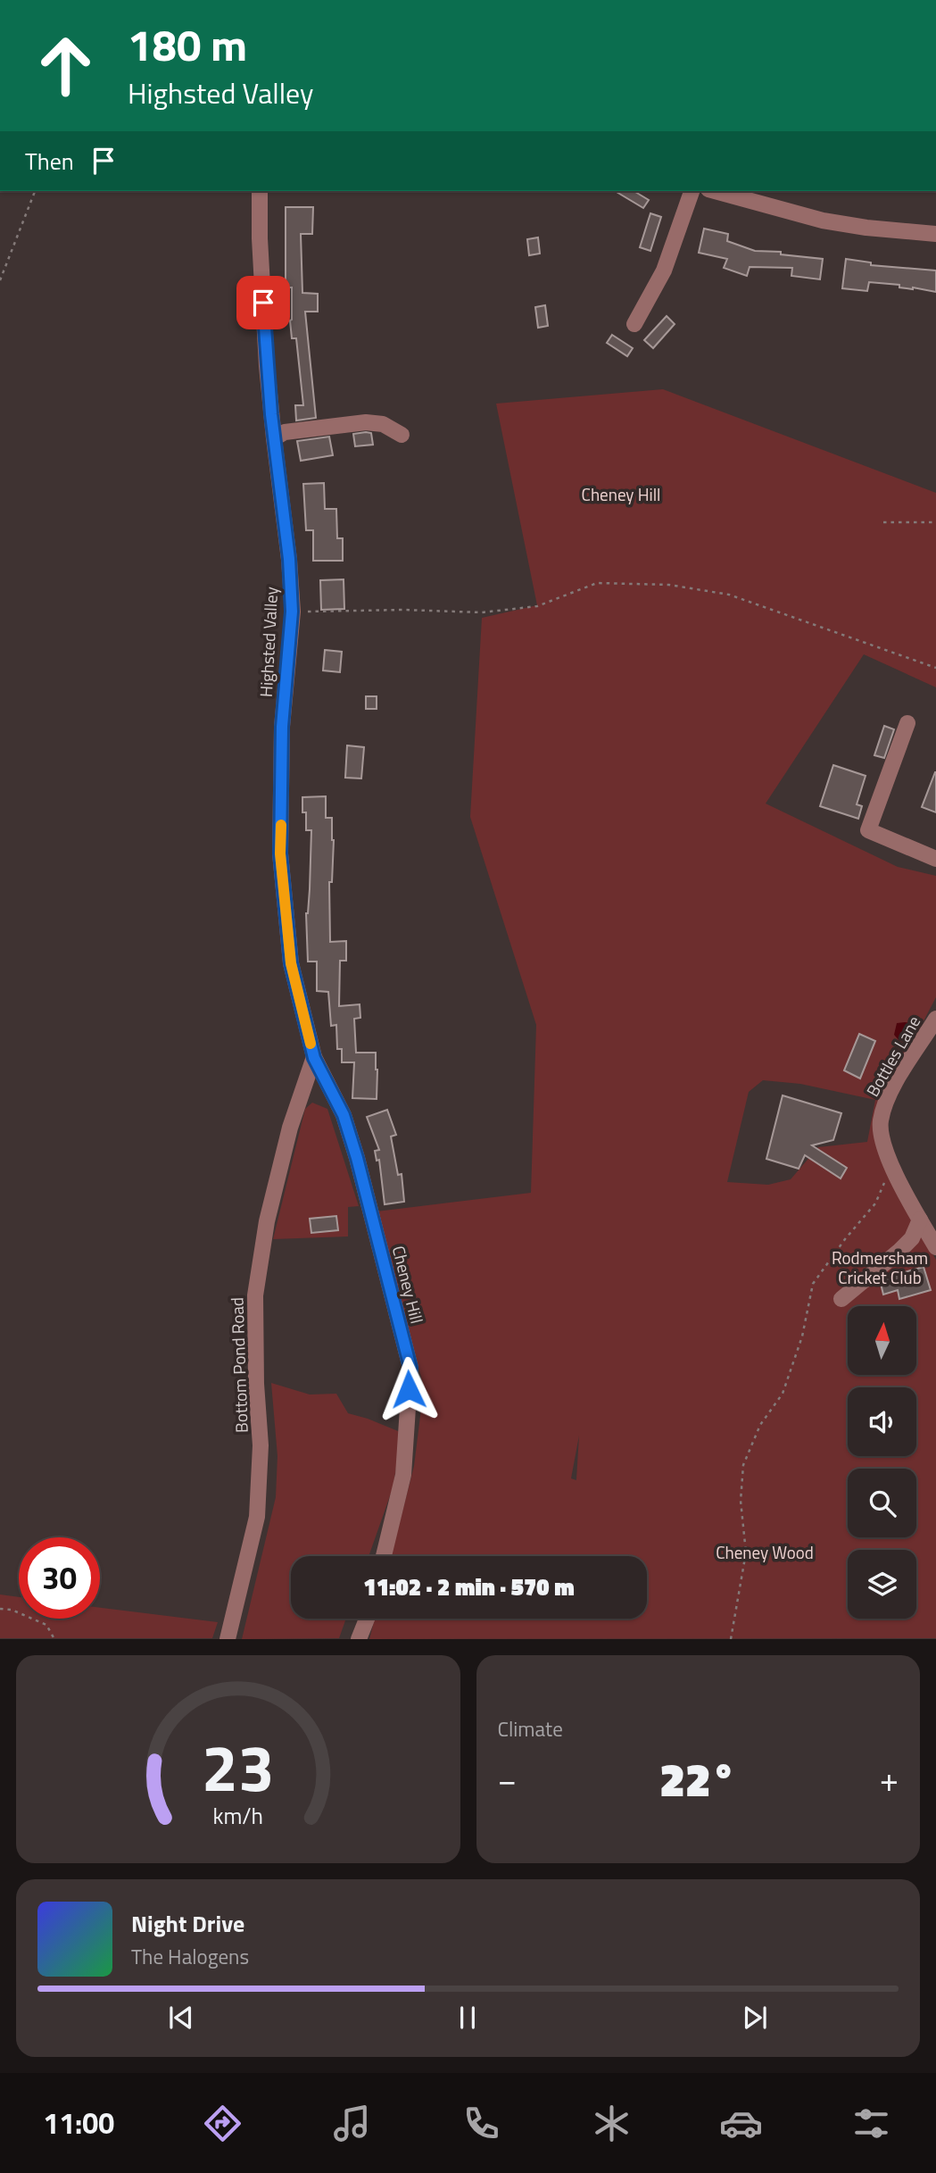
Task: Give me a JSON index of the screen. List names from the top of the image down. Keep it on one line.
{"streets":{"street":["Highsted Valley","Bottles Lane","Cheney Hill","Bottom Pond Road"]},"crossings":[["Highsted Valley","Cheney Hill"],["Highsted Valley","Bottom Pond Road"],["Cheney Hill","Bottom Pond Road"]],"parks":["Cheney Hill","Rodmersham Cricket Club","Cheney Wood"],"north":"top","page":{"turn":["180 m","Highsted Valley"],"then":"Then","limit":"30","trip":"11:02 · 2 min · 570 m","tile":"Climate","heat":["−","22°","+"],"song":["Night Drive","The Halogens"],"tabs":"11:00","gauge":["23","km/h"]}}
